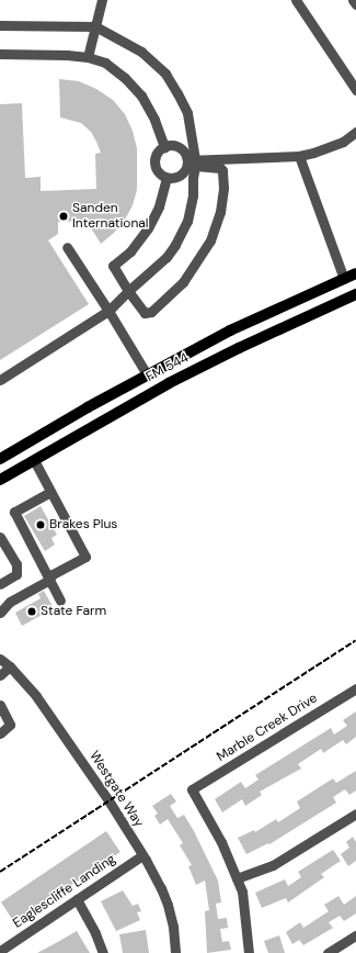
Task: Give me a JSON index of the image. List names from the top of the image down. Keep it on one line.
{"streets":{"main road":["FM 544"],"street":["Marble Creek Drive","Westgate Way","Eaglescliffe Landing"]},"crossings":[["Westgate Way","Eaglescliffe Landing"]],"places":["Sanden International","Brakes Plus","State Farm"]}
